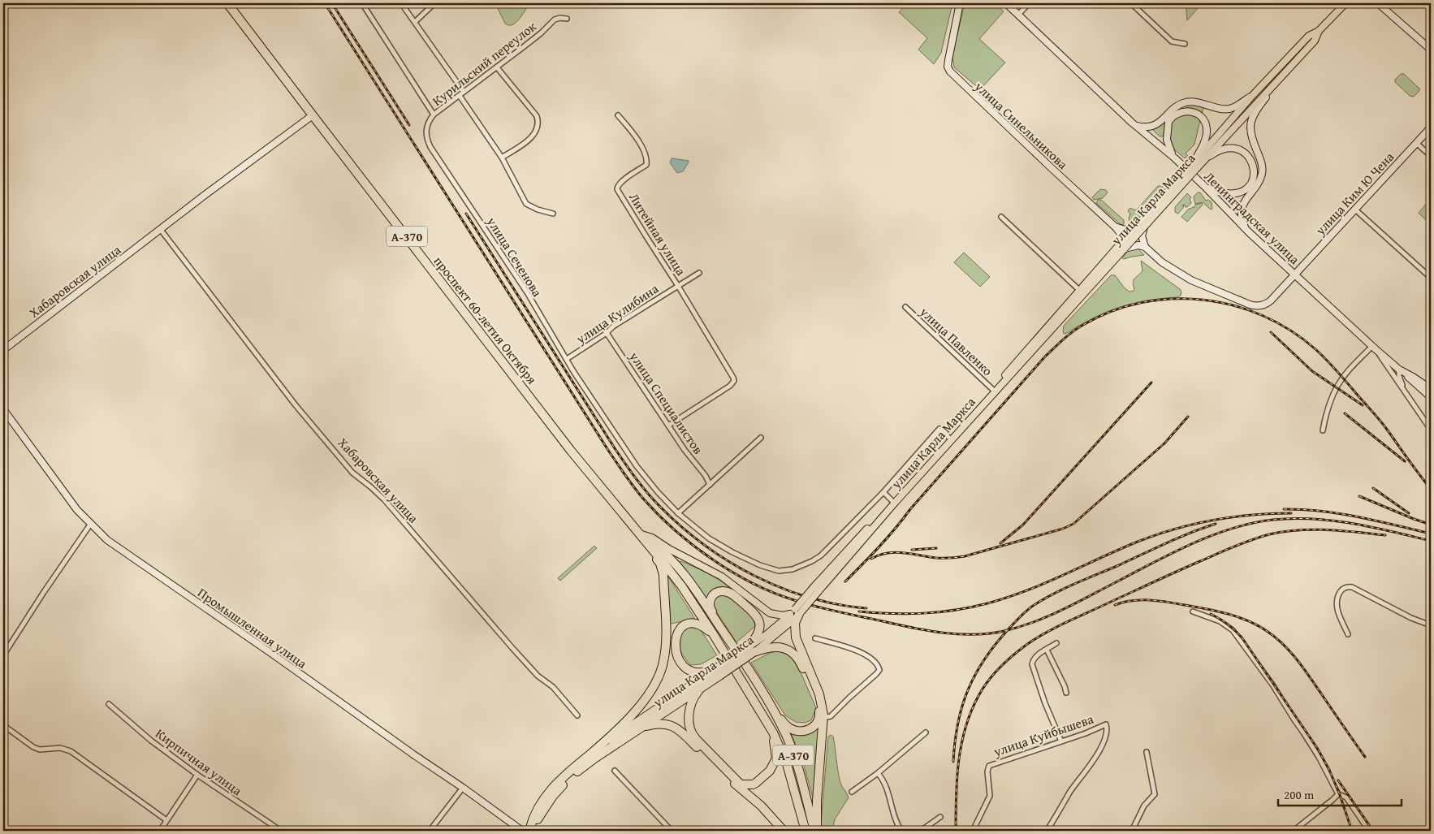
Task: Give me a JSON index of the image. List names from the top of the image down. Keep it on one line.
{"streets":{"highway":["улица Карла Маркса","А-370","проспект 60-летия Октября"],"main road":["улица Синельникова","улица Ким Ю Чена","Ленинградская улица","Хабаровская улица","Промышленная улица"],"street":["Курильский переулок","Литейная улица","улица Сеченова","улица Кулибина","улица Павленко","улица Специалистов","улица Куйбышева","Кирпичная улица"]},"crossings":[["Курильский переулок","улица Сеченова"],["улица Ким Ю Чена","Ленинградская улица"],["улица Карла Маркса","улица Сеченова"],["улица Карла Маркса","улица Павленко"],["Литейная улица","улица Кулибина"],["Литейная улица","улица Специалистов"],["улица Сеченова","улица Кулибина"],["Хабаровская улица","проспект 60-летия Октября"],["улица Кулибина","улица Специалистов"]],"scale_bar":"200 m"}
